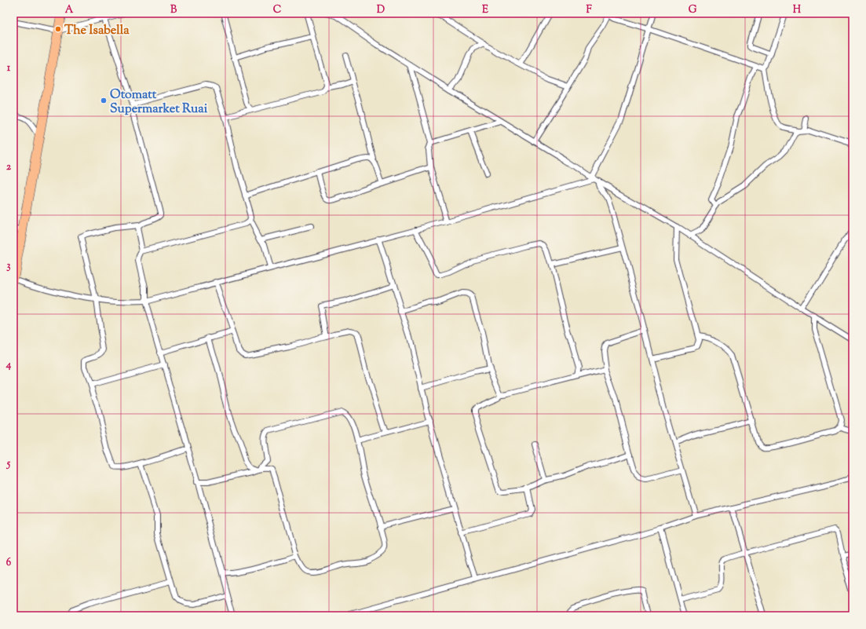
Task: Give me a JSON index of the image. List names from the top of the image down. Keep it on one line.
{"places":["The Isabella","Otomatt Supermarket Ruai"],"grid":{"columns":["A","B","C","D","E","F","G","H"],"rows":["1","2","3","4","5","6"]}}
